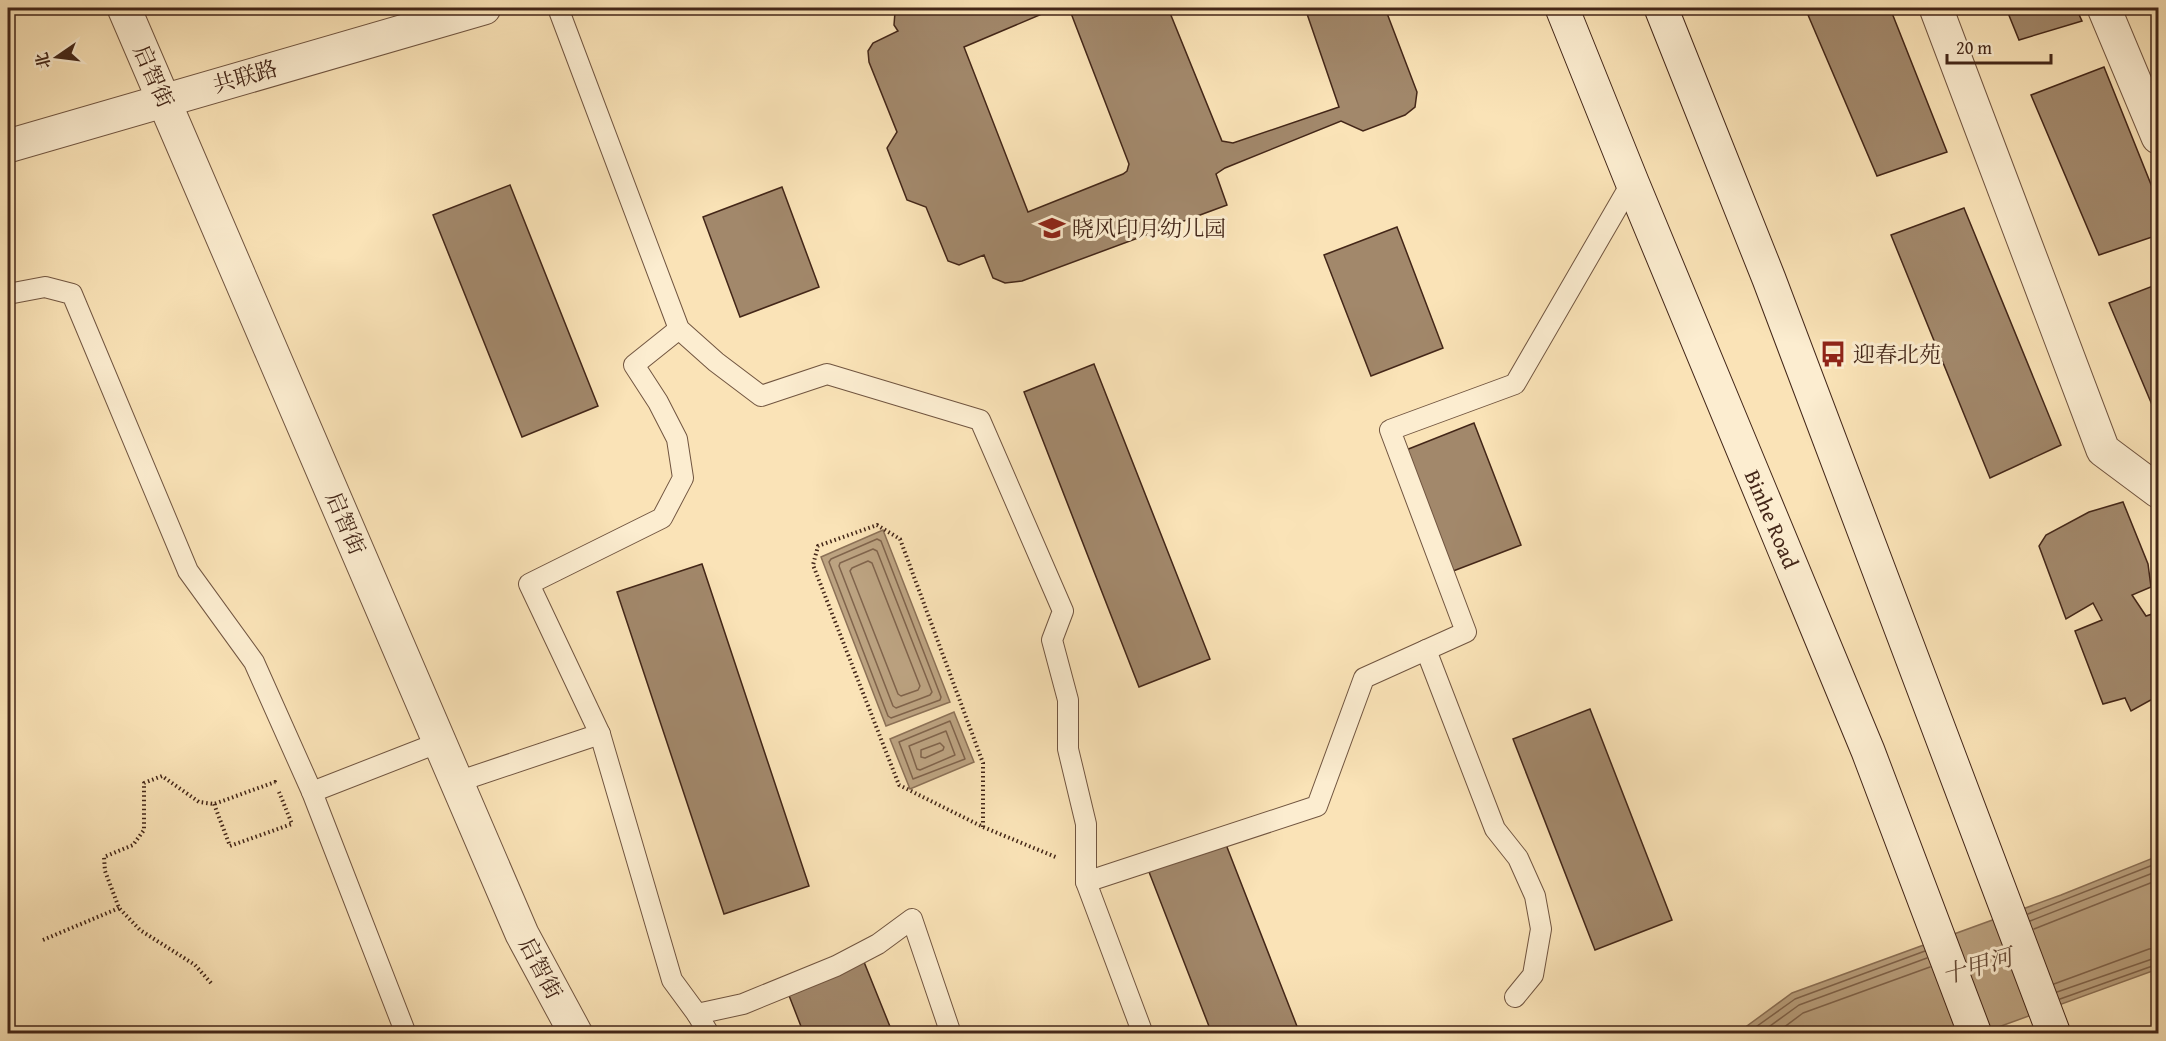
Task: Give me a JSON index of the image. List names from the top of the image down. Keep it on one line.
{"streets":{"street":["启智街","共联路","Binhe Road"]},"crossings":[["启智街","共联路"]],"water":["十甲河"],"places":{"school or university":["晓风印月幼儿园"],"bus stop":["迎春北苑"]},"scale_bar":"20 m","north":"left"}
